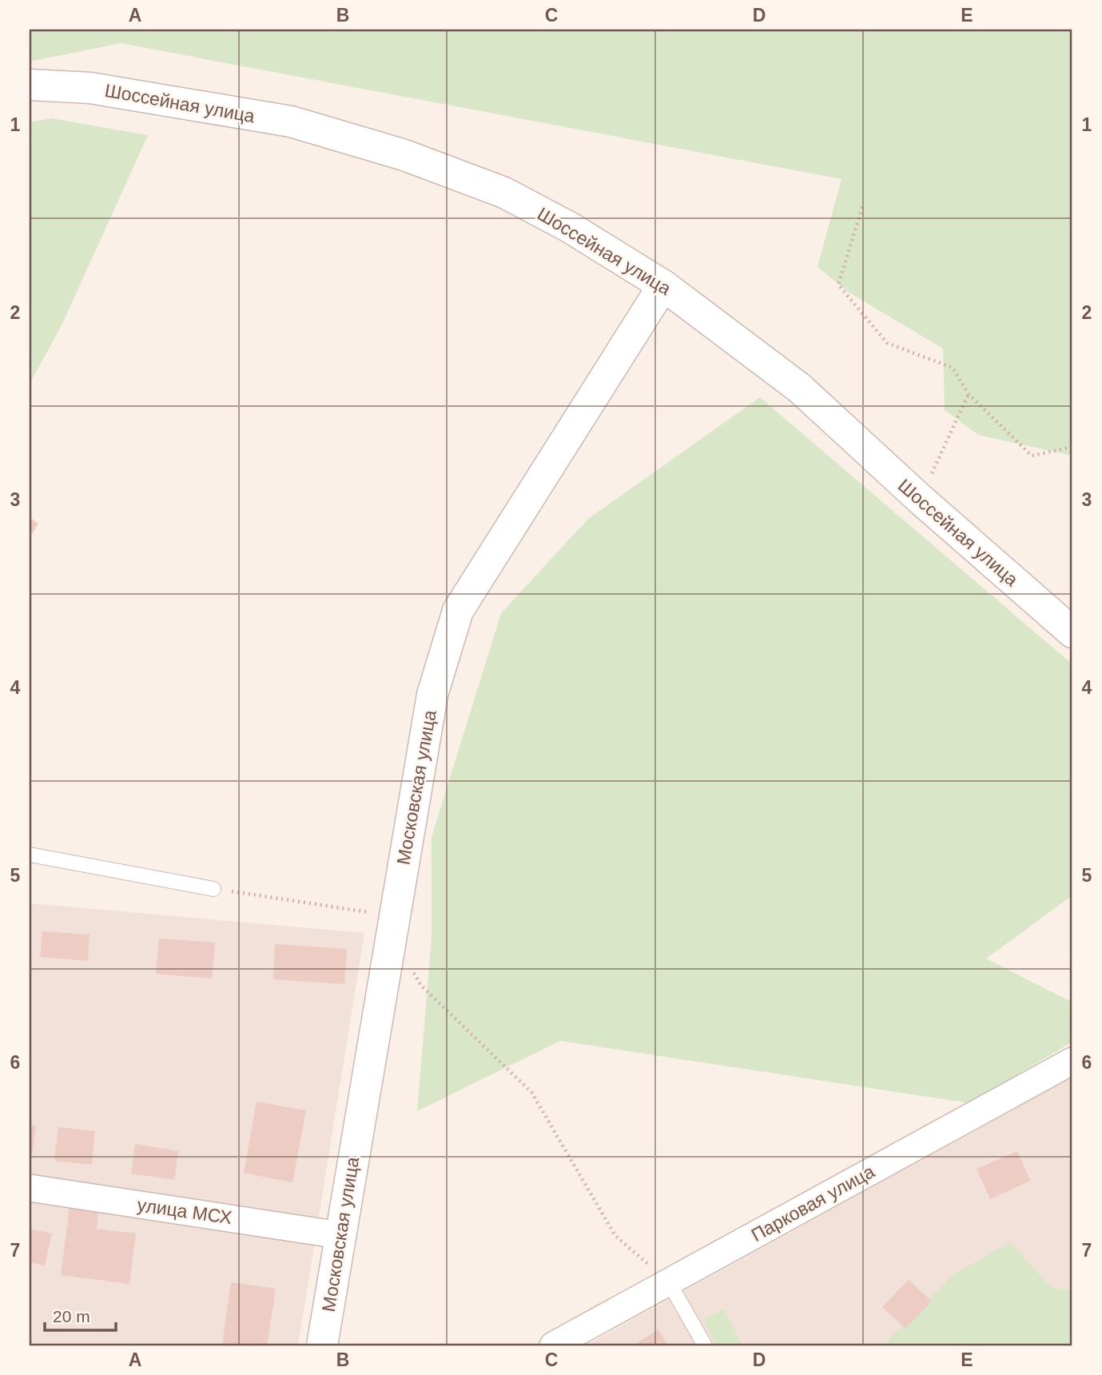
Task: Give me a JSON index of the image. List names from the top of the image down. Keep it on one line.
{"streets":{"street":["Шоссейная улица","Московская улица","Парковая улица","улица МСХ"]},"crossings":[["Шоссейная улица","Московская улица"],["Московская улица","улица МСХ"]],"scale_bar":"20 m","grid":{"columns":["A","B","C","D","E"],"rows":["1","2","3","4","5","6","7"]}}
